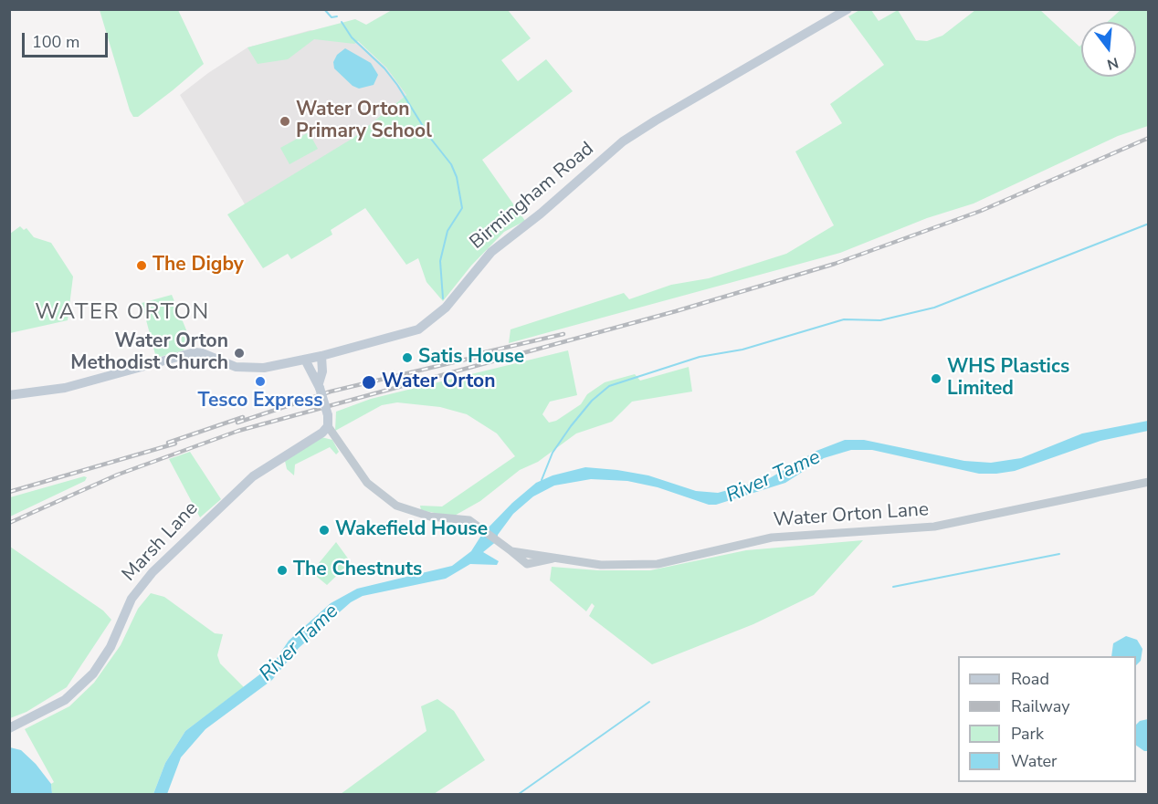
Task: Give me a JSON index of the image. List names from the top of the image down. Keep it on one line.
{"streets":{"main road":["Birmingham Road","Marsh Lane"],"street":["Water Orton Lane"]},"crossings":[["Water Orton Lane","Marsh Lane"]],"districts":["WATER ORTON"],"water":["River Tame"],"places":["Water Orton Primary School","The Digby","Water Orton Methodist Church","Satis House","WHS Plastics Limited","Tesco Express","Water Orton","Wakefield House","The Chestnuts"],"legend":["Road","Railway","Park","Water"],"scale_bar":"100 m","north":"bottom"}
